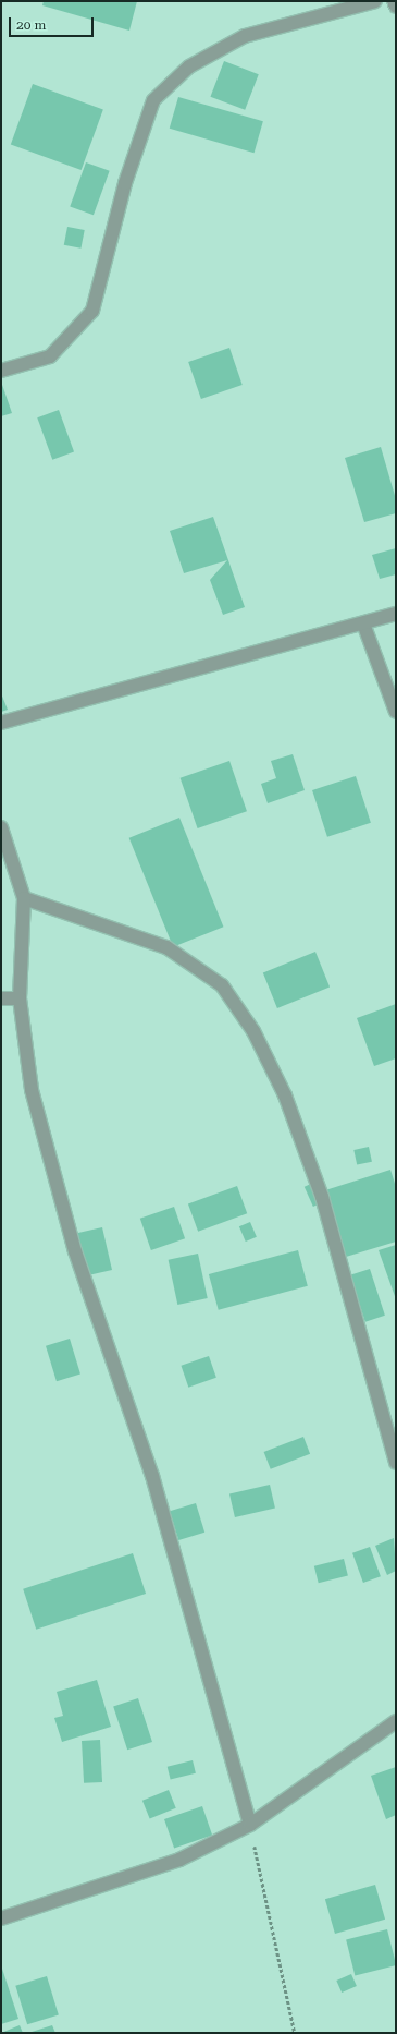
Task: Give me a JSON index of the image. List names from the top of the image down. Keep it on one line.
{"scale_bar":"20 m"}
